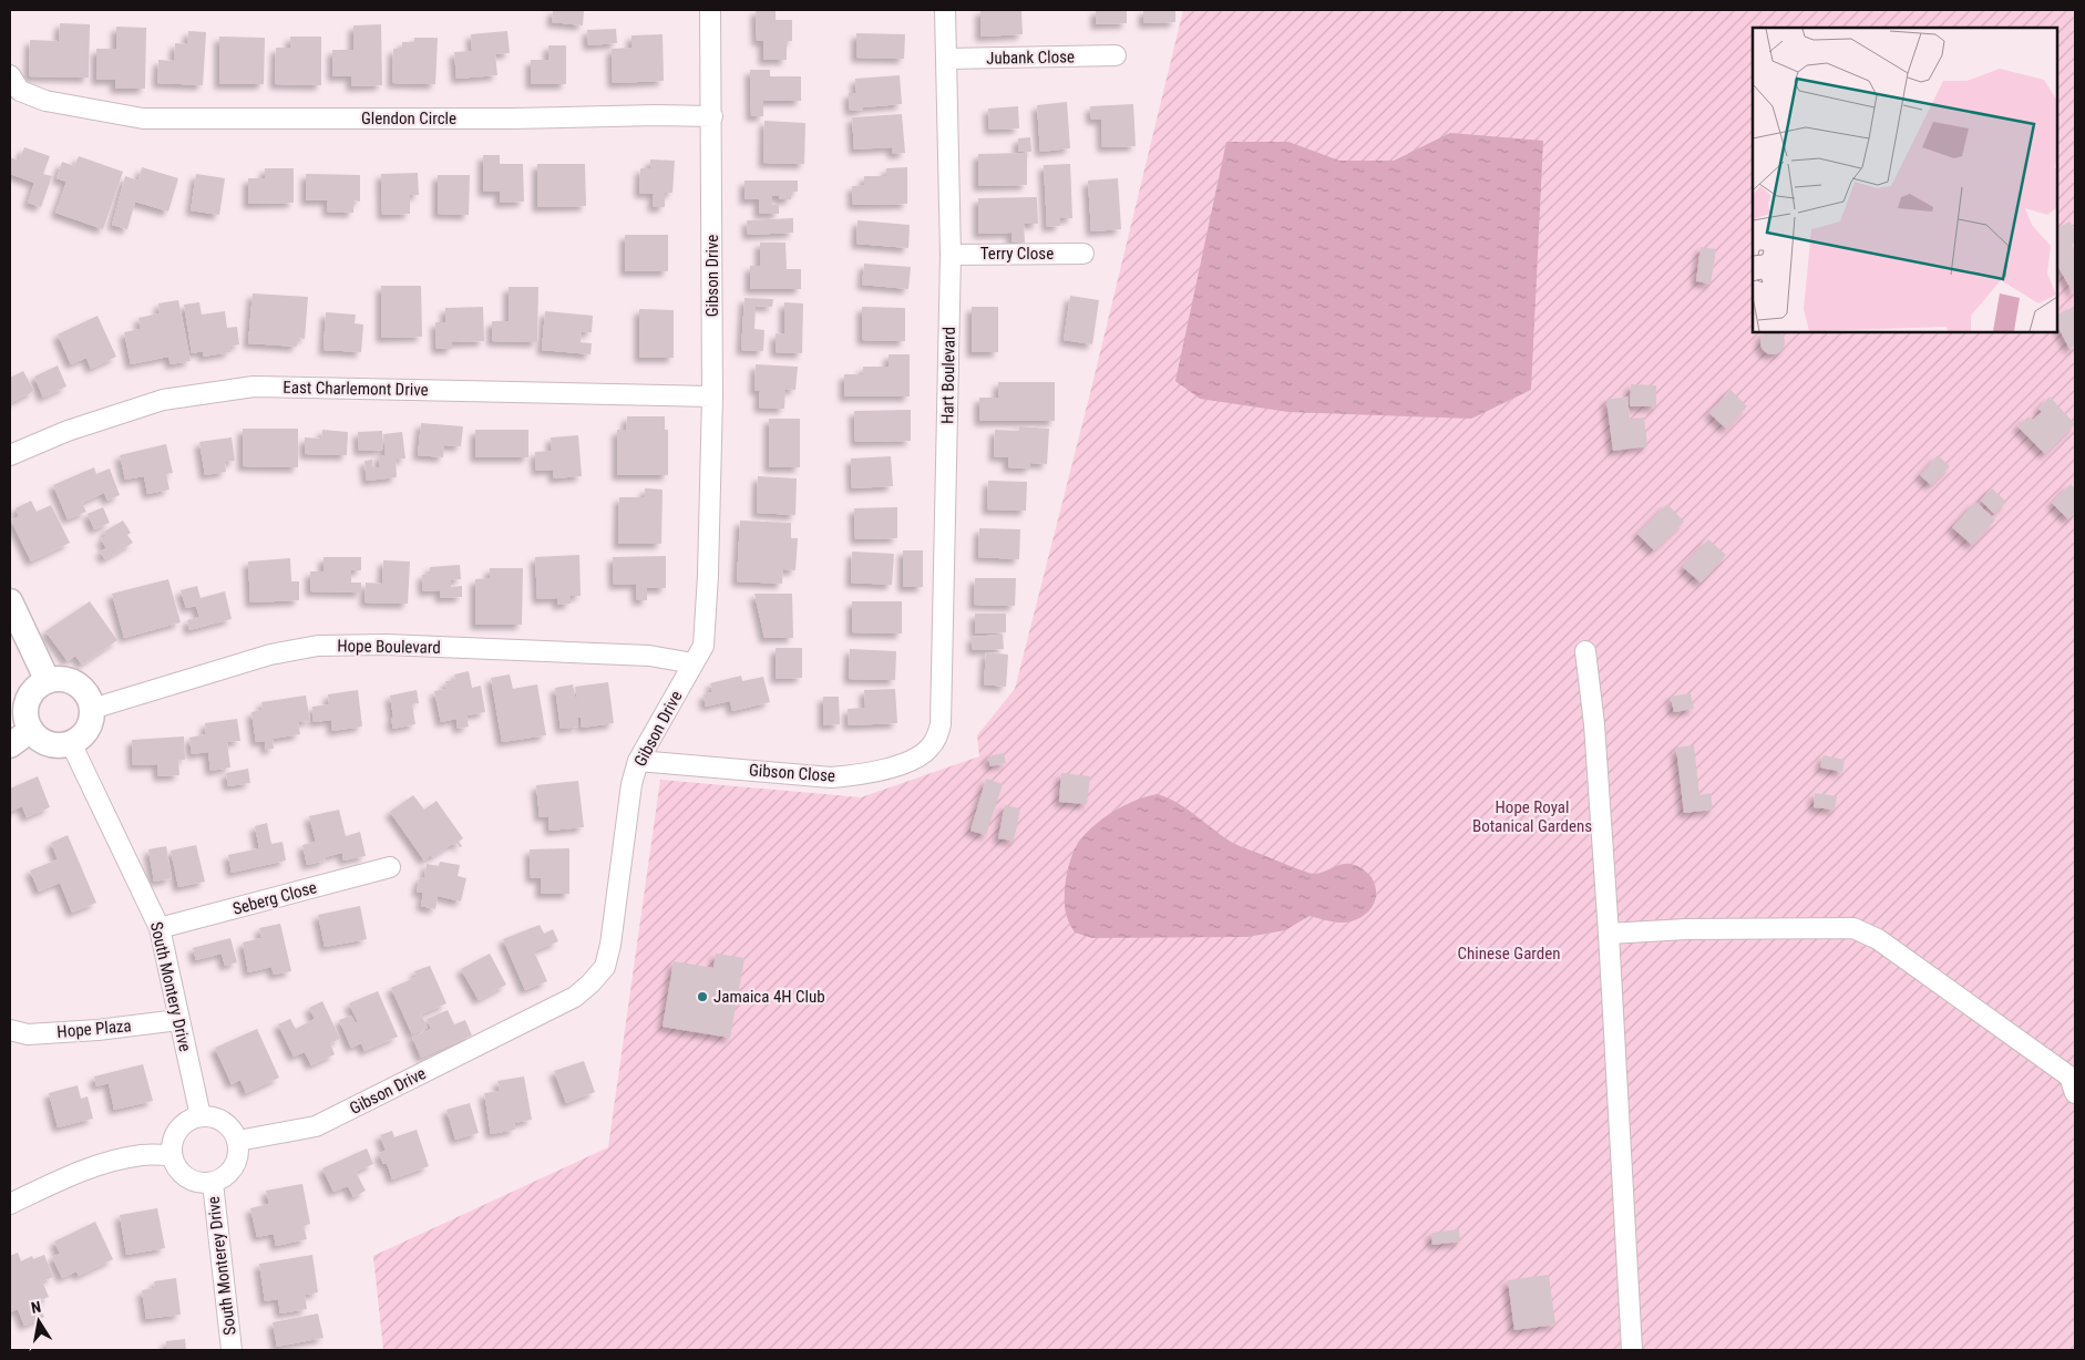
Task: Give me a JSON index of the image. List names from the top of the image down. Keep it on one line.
{"streets":{"street":["Jubank Close","Glendon Circle","Terry Close","Gibson Drive","Hart Boulevard","East Charlemont Drive","Hope Boulevard","Gibson Close","Seberg Close","South Montery Drive","Hope Plaza","South Monterey Drive"]},"crossings":[["Jubank Close","Hart Boulevard"],["Glendon Circle","Gibson Drive"],["Terry Close","Hart Boulevard"],["Gibson Drive","East Charlemont Drive"],["Gibson Drive","Hope Boulevard"],["Gibson Drive","Gibson Close"],["Gibson Drive","South Montery Drive"],["Gibson Drive","South Monterey Drive"],["Hart Boulevard","Gibson Close"],["Hope Boulevard","South Montery Drive"],["Seberg Close","South Montery Drive"],["South Montery Drive","Hope Plaza"],["South Montery Drive","South Monterey Drive"]],"parks":["Hope Royal Botanical Gardens","Chinese Garden"],"places":["Jamaica 4H Club"],"north":"top"}
